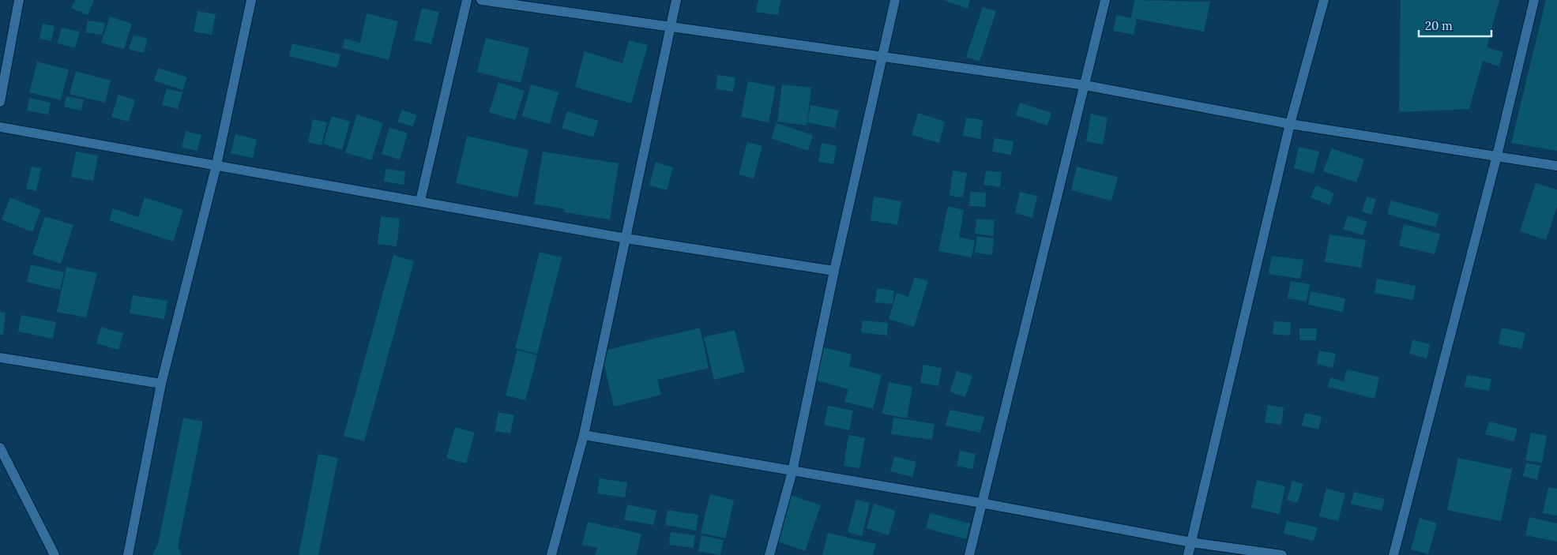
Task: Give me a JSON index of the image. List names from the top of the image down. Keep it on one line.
{"scale_bar":"20 m"}
